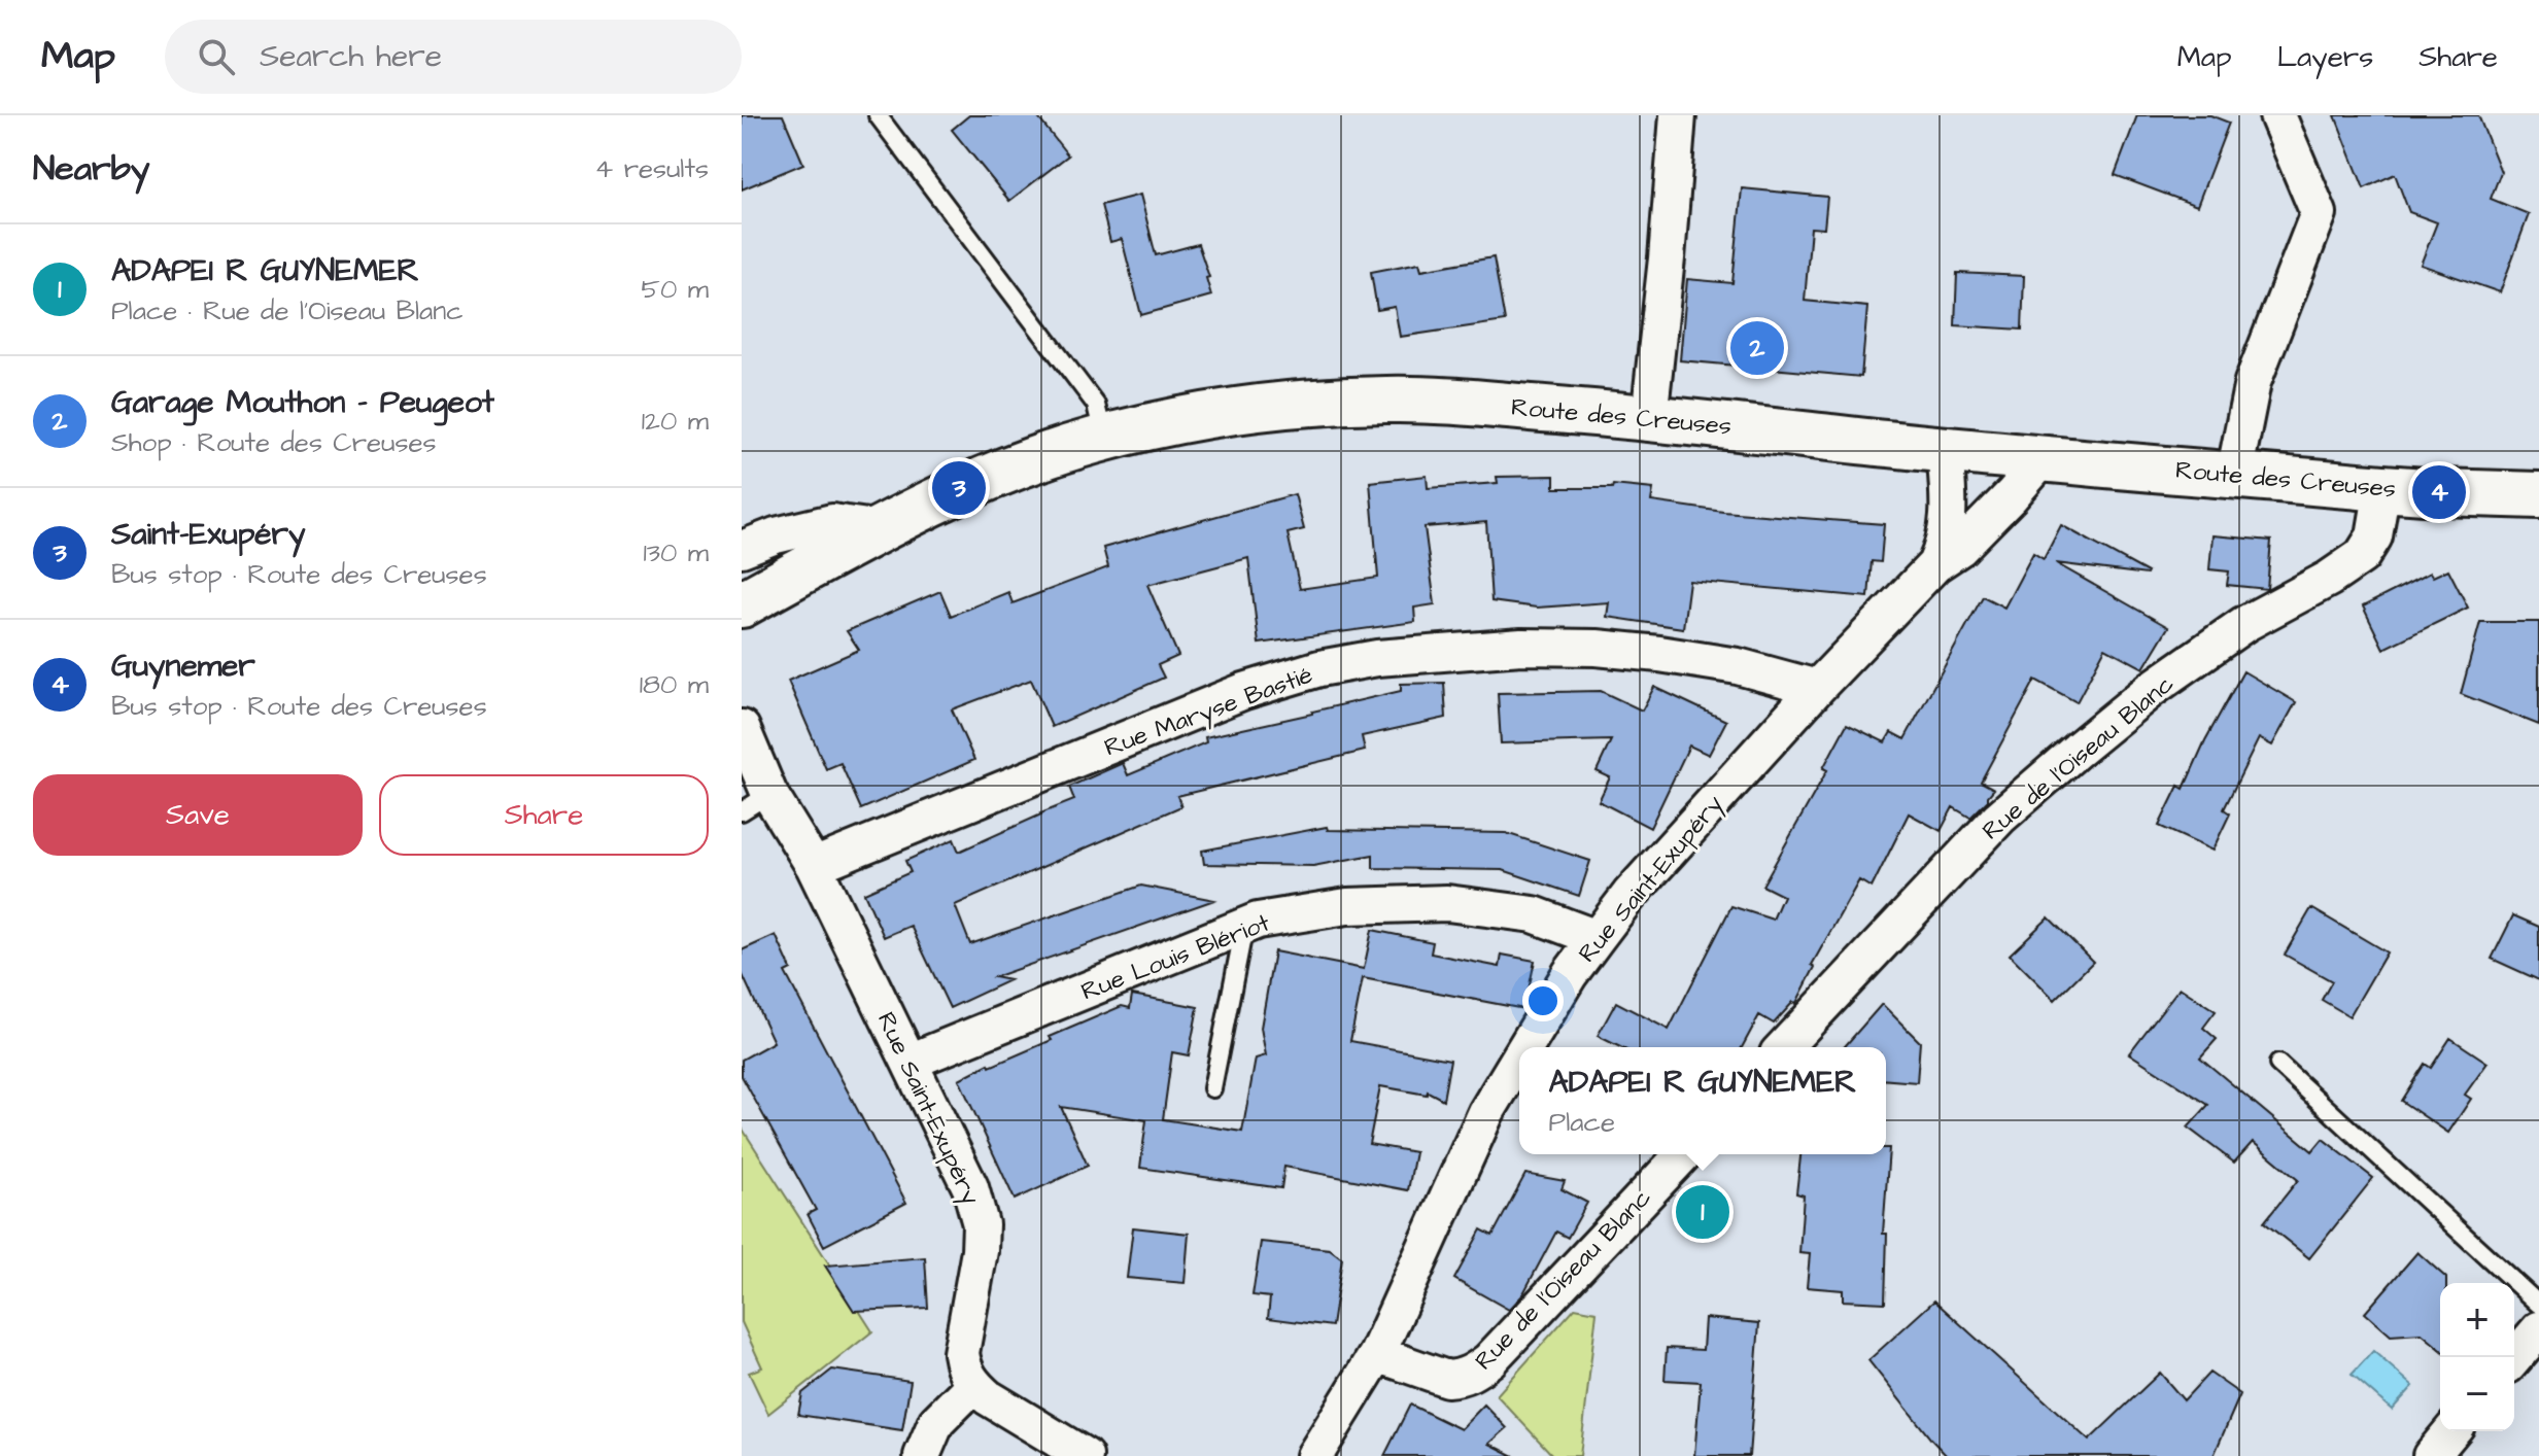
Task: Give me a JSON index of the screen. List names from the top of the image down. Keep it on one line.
{"streets":{"main road":["Route des Creuses"],"street":["Rue Maryse Bastié","Rue de l'Oiseau Blanc","Rue Saint-Exupéry","Rue Louis Blériot"]},"crossings":[["Route des Creuses","Rue de l'Oiseau Blanc"],["Route des Creuses","Rue Saint-Exupéry"],["Rue Maryse Bastié","Rue Saint-Exupéry"],["Rue de l'Oiseau Blanc","Rue Saint-Exupéry"],["Rue Saint-Exupéry","Rue Louis Blériot"]],"page":{"header":"Map","search":"Search here","nav":["Map","Layers","Share"],"heading":["Nearby","4 results"],"list":[{"mark":"1","name":"ADAPEI R GUYNEMER","note":"Place · Rue de l'Oiseau Blanc","value":"50 m"},{"mark":"2","name":"Garage Mouthon - Peugeot","note":"Shop · Route des Creuses","value":"120 m"},{"mark":"3","name":"Saint-Exupéry","note":"Bus stop · Route des Creuses","value":"130 m"},{"mark":"4","name":"Guynemer","note":"Bus stop · Route des Creuses","value":"180 m"}],"pins":["2","3","4","1"],"buttons":["Save","Share"],"popup":["ADAPEI R GUYNEMER","Place"],"map_buttons":["+","−"]}}
